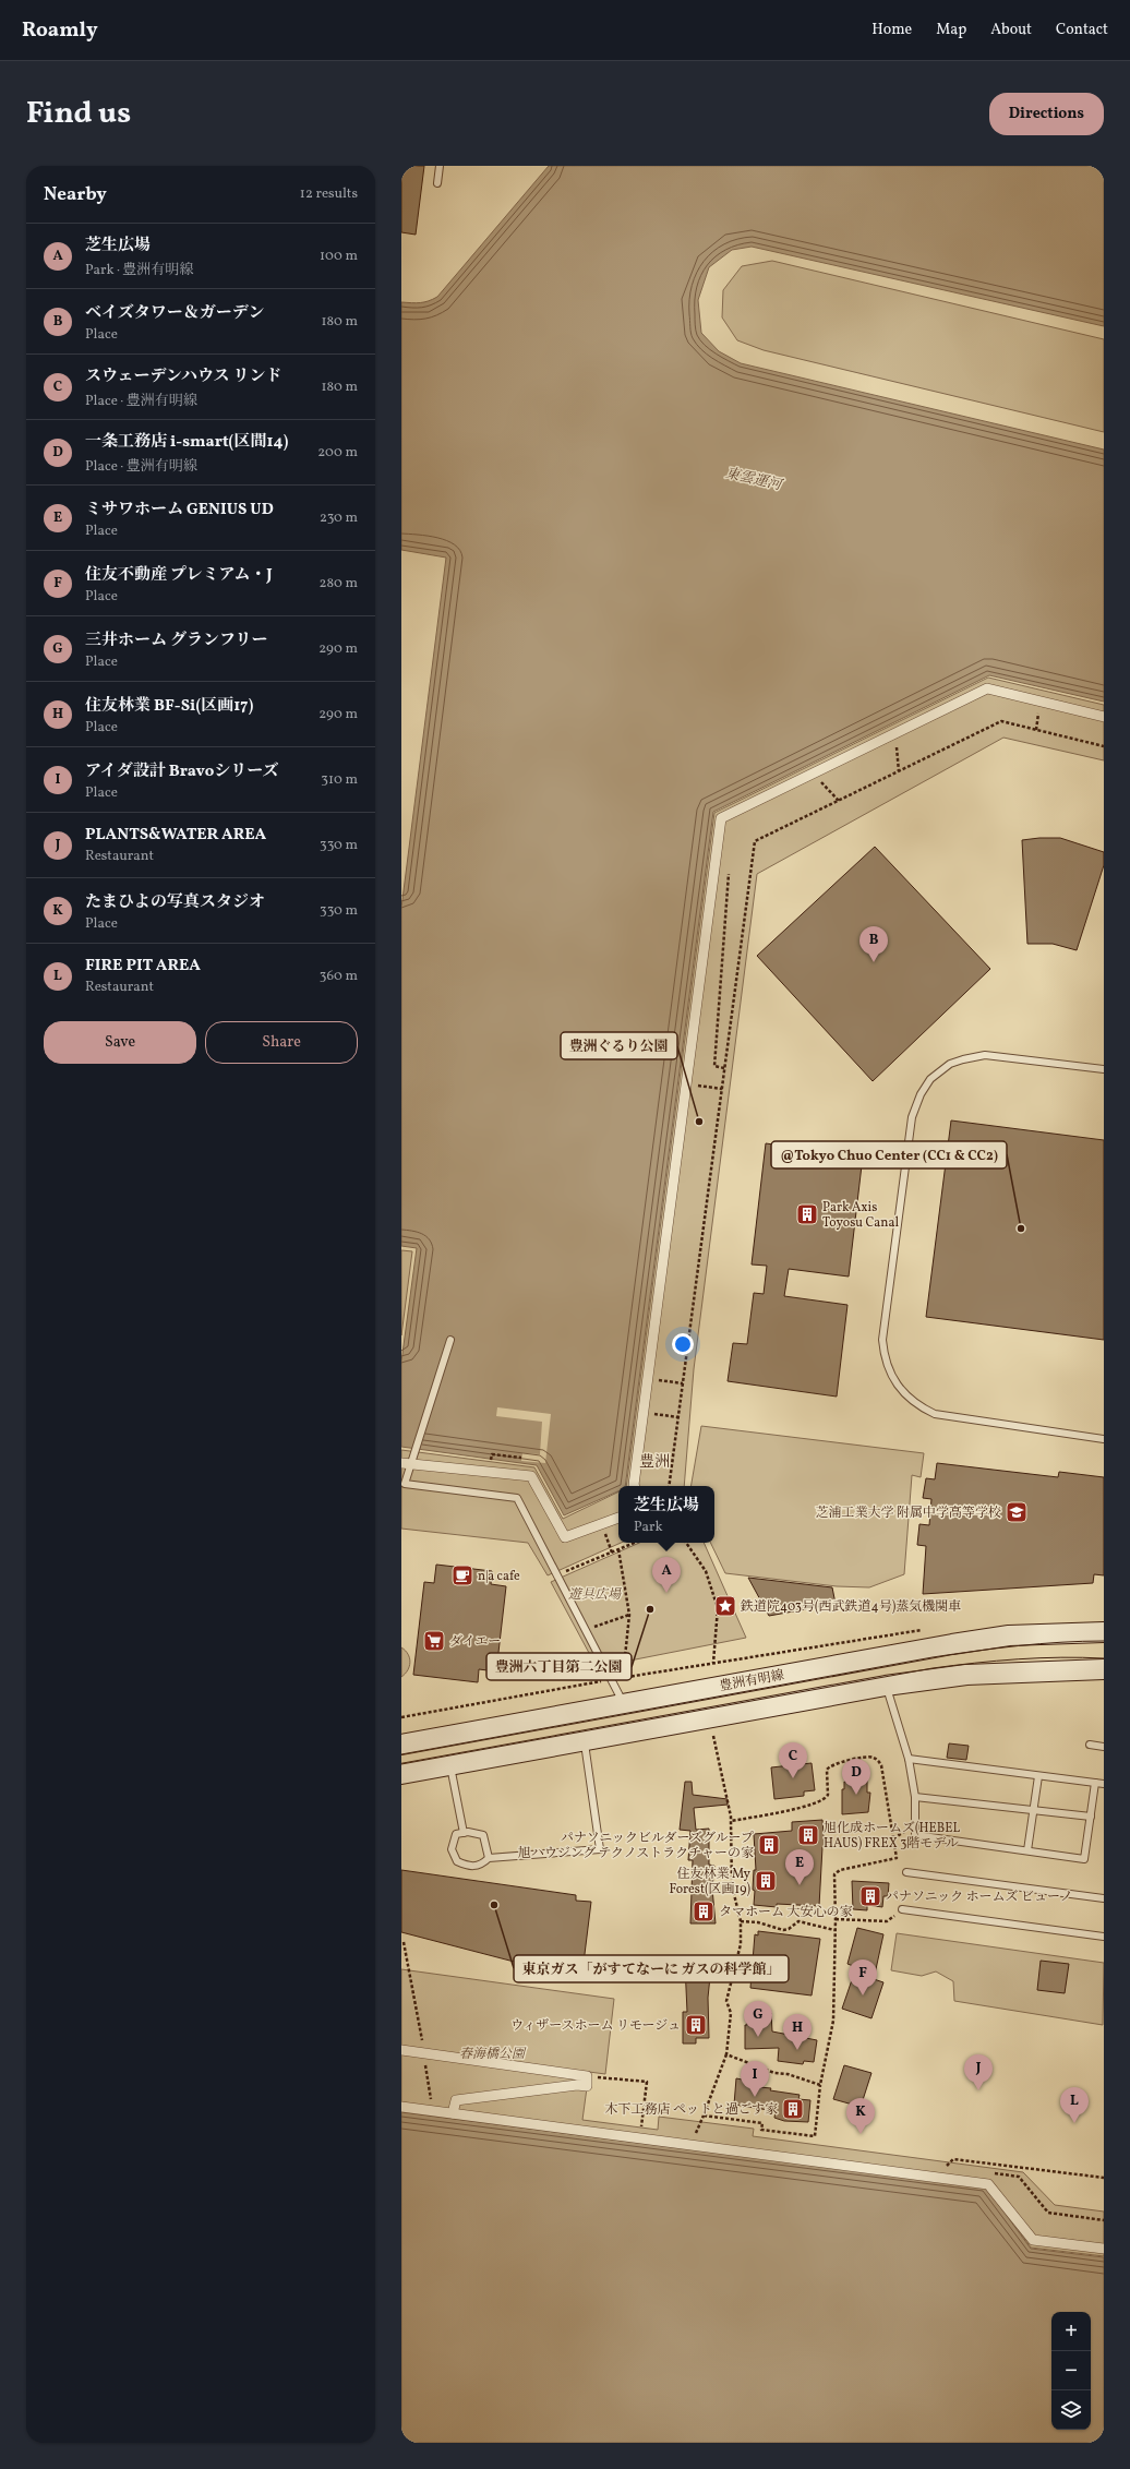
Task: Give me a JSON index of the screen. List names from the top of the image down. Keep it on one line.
{"streets":{"main road":["豊洲有明線"]},"districts":["豊洲"],"water":["東雲運河"],"parks":["遊具広場","春海橋公園"],"places":{"other":["豊洲ぐるり公園","@Tokyo Chuo Center (CC1 & CC2)","豊洲六丁目第二公園","東京ガス「がすてなーに ガスの科学館」"],"building":["Park Axis Toyosu Canal","旭化成ホームズ(HEBEL HAUS) FREX 3階モデル","パナソニックビルダーズグループ 旭ハウジング テクノストラクチャーの家","住友林業 My Forest(区画19)","パナソニック ホームズ ビューノ","タマホーム 大安心の家","ウィザースホーム リモージュ","木下工務店 ペットと過ごす家"],"school or university":["芝浦工業大学 附属中学高等学校"],"cafe":["n|a cafe"],"place":["鉄道院403号(西武鉄道4号)蒸気機関車"],"supermarket":["ダイエー"]},"page":{"header":"Roamly","nav":["Home","Map","About","Contact"],"title":"Find us","buttons":["Directions",["Save","Share"]],"heading":["Nearby","12 results"],"list":[{"mark":"A","name":"芝生広場","note":"Park · 豊洲有明線","value":"100 m"},{"mark":"B","name":"ベイズタワー＆ガーデン","note":"Place","value":"180 m"},{"mark":"C","name":"スウェーデンハウス リンド","note":"Place · 豊洲有明線","value":"180 m"},{"mark":"D","name":"一条工務店 i-smart(区間14)","note":"Place · 豊洲有明線","value":"200 m"},{"mark":"E","name":"ミサワホーム GENIUS UD","note":"Place","value":"230 m"},{"mark":"F","name":"住友不動産 プレミアム・J","note":"Place","value":"280 m"},{"mark":"G","name":"三井ホーム グランフリー","note":"Place","value":"290 m"},{"mark":"H","name":"住友林業 BF-Si(区画17)","note":"Place","value":"290 m"},{"mark":"I","name":"アイダ設計 Bravoシリーズ","note":"Place","value":"310 m"},{"mark":"J","name":"PLANTS&WATER AREA","note":"Restaurant","value":"330 m"},{"mark":"K","name":"たまひよの写真スタジオ","note":"Place","value":"330 m"},{"mark":"L","name":"FIRE PIT AREA","note":"Restaurant","value":"360 m"}],"pins":["B","A","C","D","E","F","G","H","J","I","L","K"],"popup":["芝生広場","Park"],"map_buttons":["+","−"]}}
